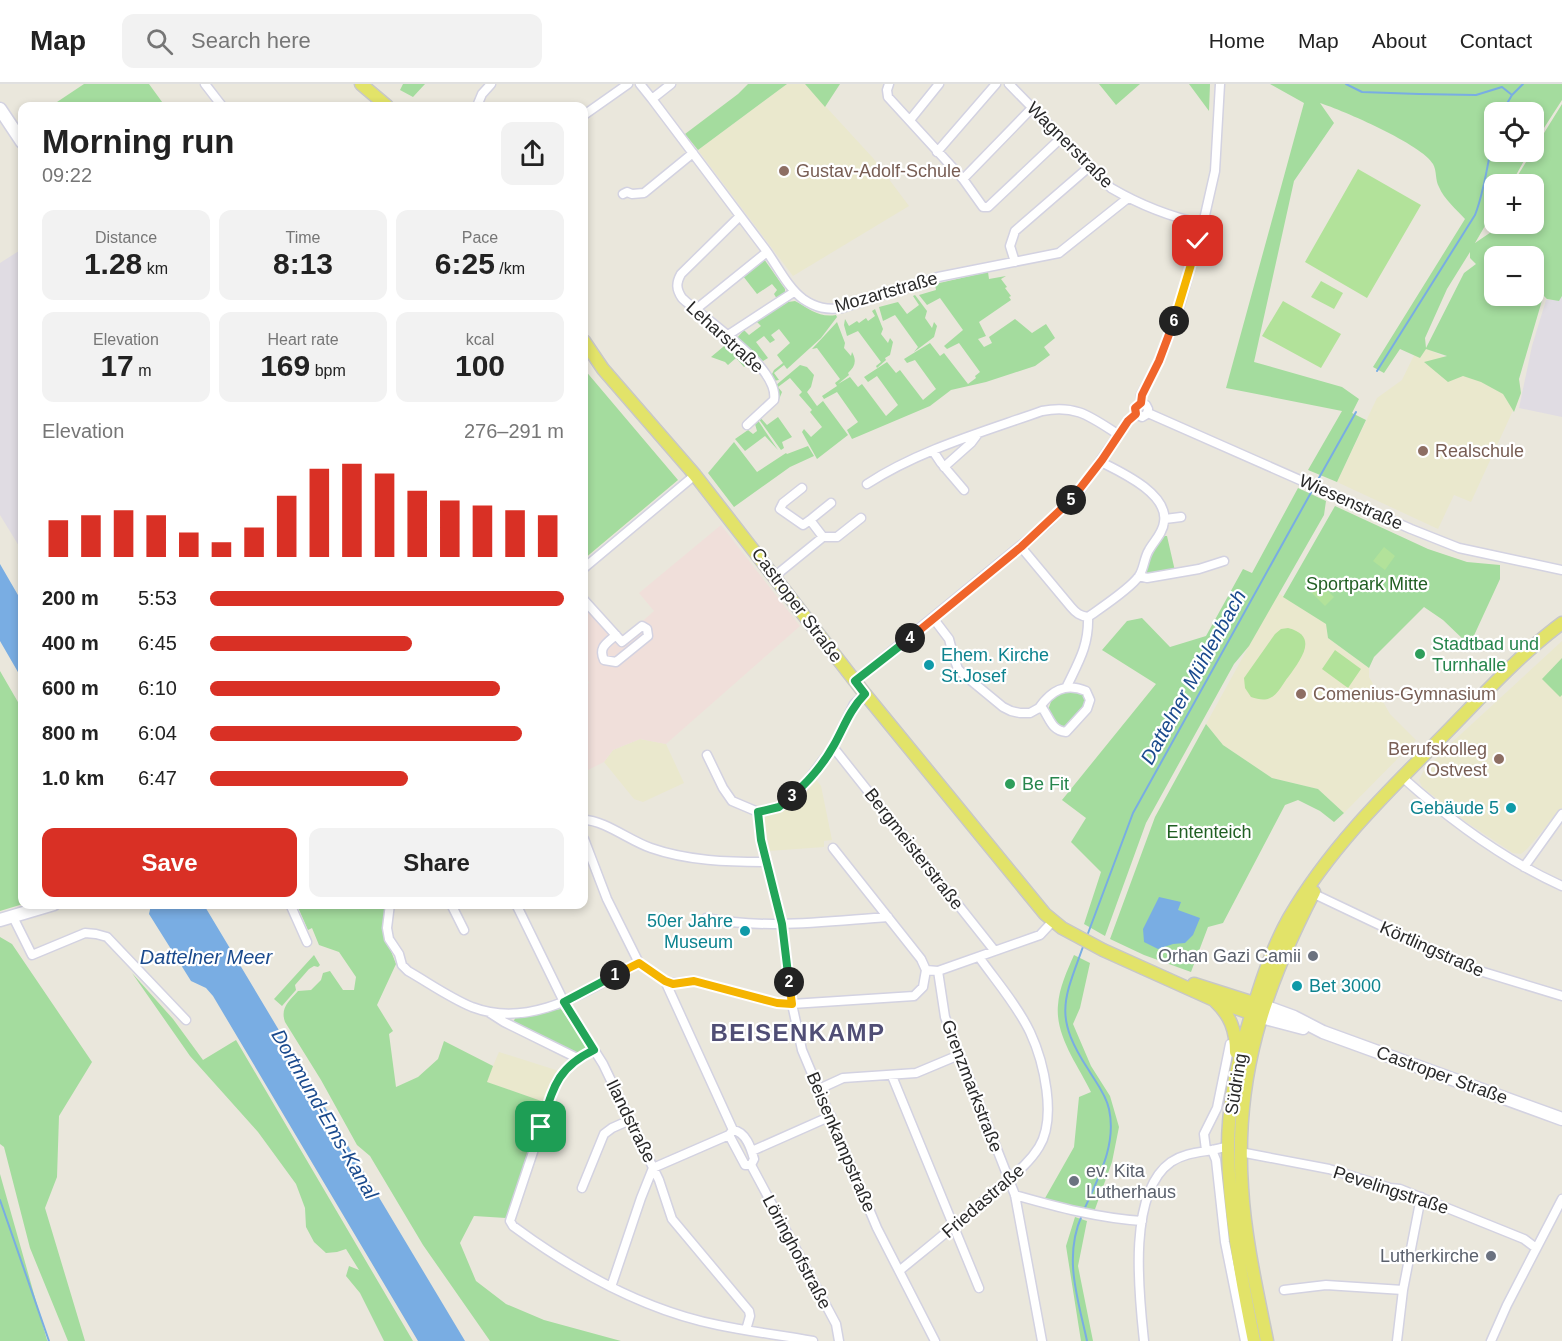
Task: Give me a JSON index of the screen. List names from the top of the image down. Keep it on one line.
{"streets":{"main road":["Castroper Straße","Südring"],"street":["Wagnerstraße","Mozartstraße","Leharstraße","Wiesenstraße","Bergmeisterstraße","Körtlingstraße","Grenzmarkstraße","Ilandstraße","Beisenkampstraße","Pevelingstraße","Friedastraße","Löringhofstraße"]},"crossings":[["Wagnerstraße","Mozartstraße"],["Mozartstraße","Leharstraße"],["Castroper Straße","Südring"],["Körtlingstraße","Südring"],["Südring","Pevelingstraße"],["Grenzmarkstraße","Friedastraße"],["Beisenkampstraße","Friedastraße"]],"districts":["BEISENKAMP"],"water":["Dattelner Mühlenbach","Dattelner Meer","Dortmund-Ems-Kanal"],"parks":["Sportpark Mitte","Ententeich"],"places":["Gustav-Adolf-Schule","Realschule","Stadtbad und Turnhalle","Ehem. Kirche St.Josef","Comenius-Gymnasium","Berufskolleg Ostvest","Be Fit","Gebäude 5","50er Jahre Museum","Orhan Gazi Camii","Bet 3000","ev. Kita Lutherhaus","Lutherkirche"],"page":{"header":"Map","search":"Search here","nav":["Home","Map","About","Contact"],"map_buttons":["+","−"],"heading":["Morning run","09:22"],"stats":[["Distance","1.28 km"],["Time","8:13"],["Pace","6:25 /km"],["Elevation","17 m"],["Heart rate","169 bpm"],["kcal","100"]],"pins":["6","5","4","3","1","2"],"chart":["Elevation","276–291 m"],"list":[{"name":"200 m","note":"5:53"},{"name":"400 m","note":"6:45"},{"name":"600 m","note":"6:10"},{"name":"800 m","note":"6:04"},{"name":"1.0 km","note":"6:47"}],"buttons":["Save","Share"]}}
